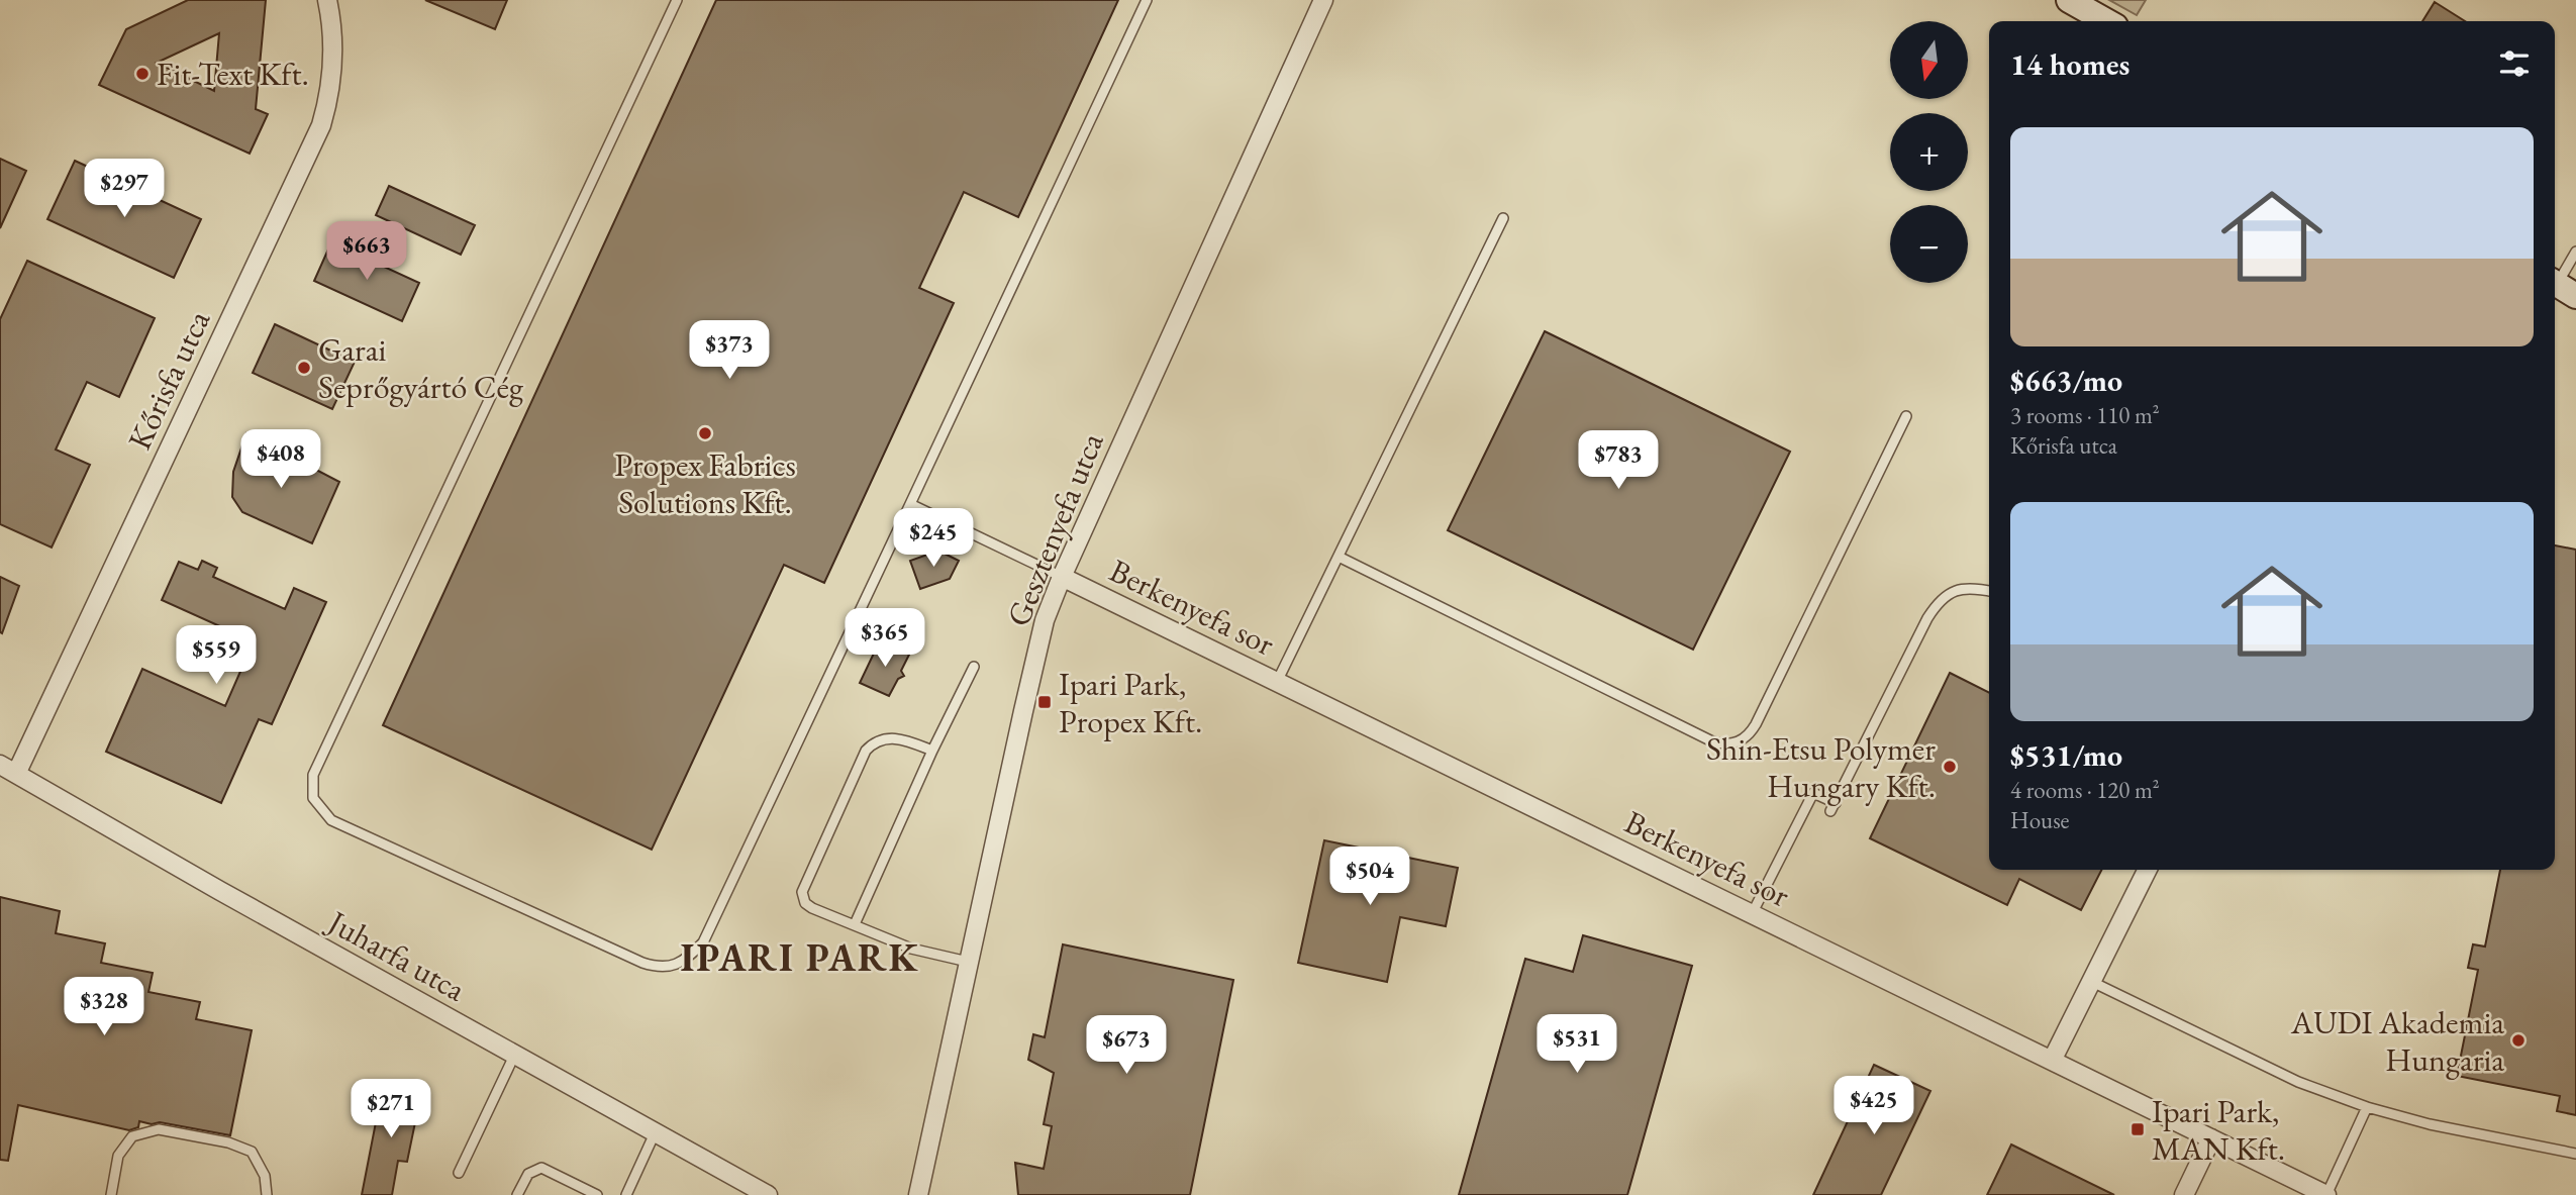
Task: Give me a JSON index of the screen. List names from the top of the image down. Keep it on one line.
{"streets":{"street":["Kőrisfa utca","Gesztenyefa utca","Berkenyefa sor","Juharfa utca"]},"crossings":[["Kőrisfa utca","Juharfa utca"],["Gesztenyefa utca","Berkenyefa sor"]],"districts":["IPARI PARK"],"places":{"other":["Fit-Text Kft.","Garai Seprőgyártó Cég","Propex Fabrics Solutions Kft.","Shin-Etsu Polymer Hungary Kft.","AUDI Akademia Hungaria"],"transit":["Ipari Park, Propex Kft.","Ipari Park, MAN Kft."]},"north":"bottom","page":{"map_buttons":["+","−"],"heading":"14 homes","list":[{"name":"$663/mo","note":"3 rooms · 110 m² · Kőrisfa utca"},{"name":"$531/mo","note":"4 rooms · 120 m² · House"}],"price":["$297","$663","$373","$408","$783","$245","$365","$559","$504","$328","$531","$673","$425","$271"]}}
